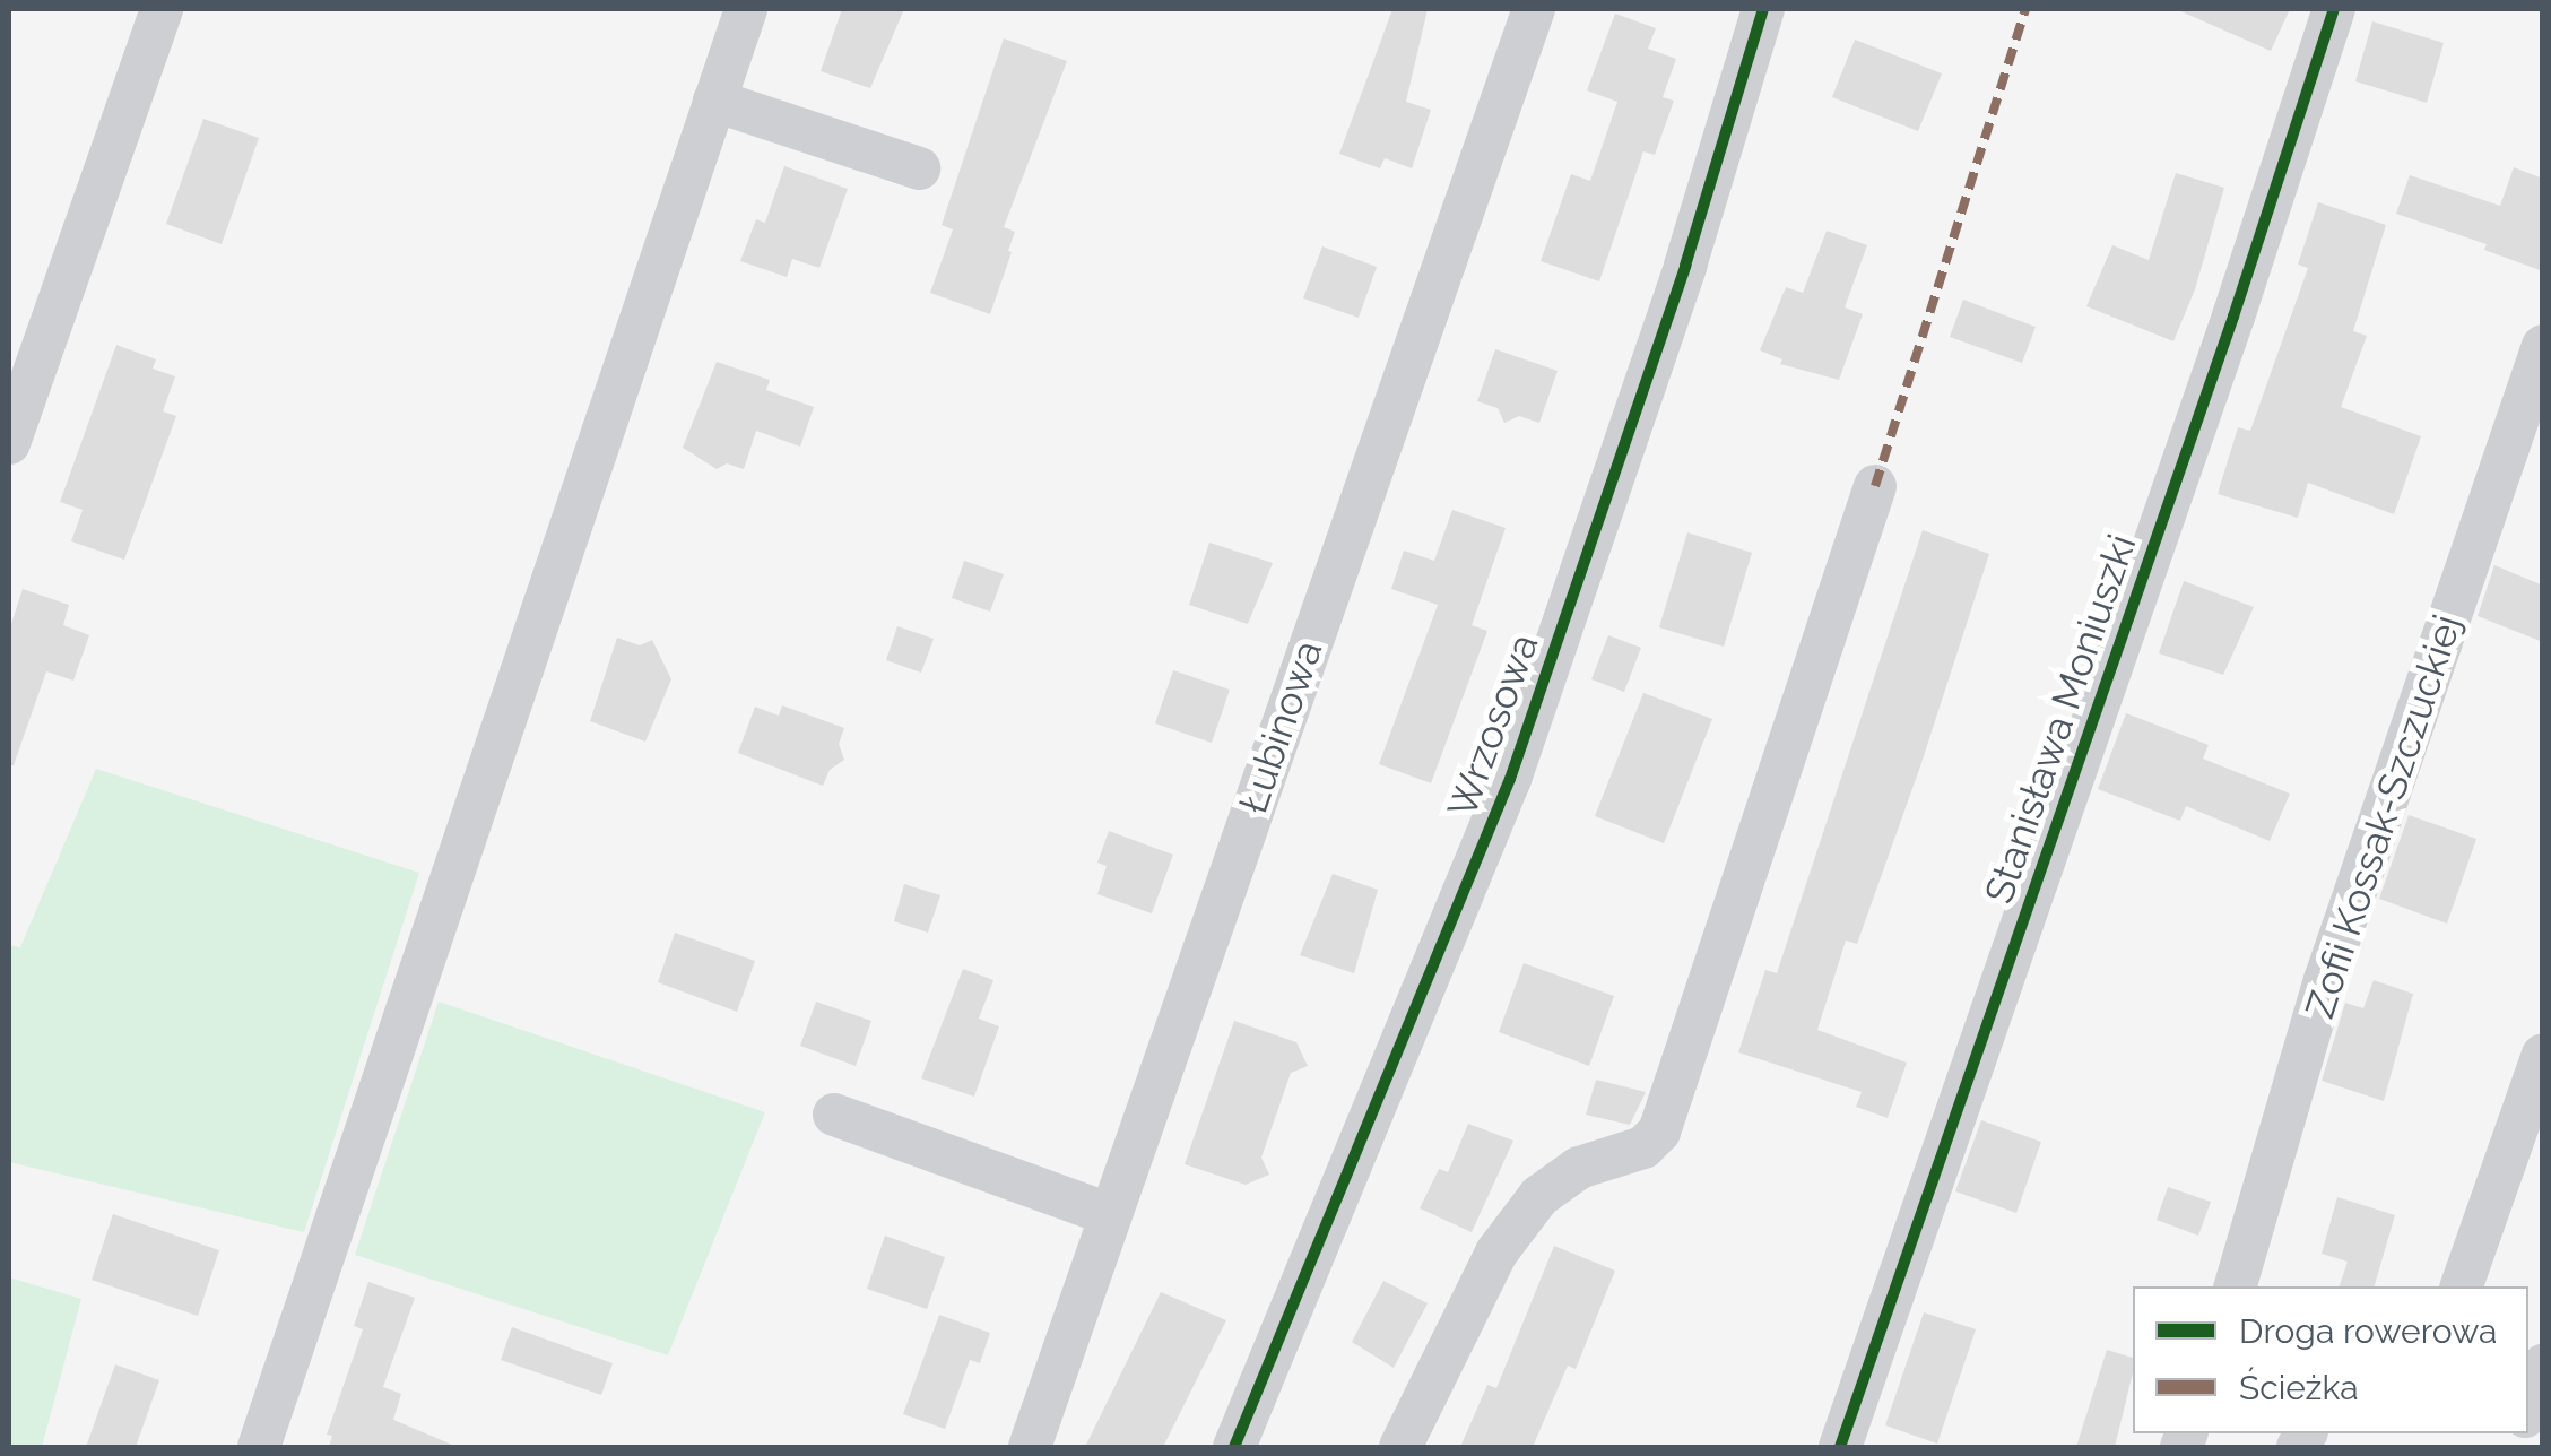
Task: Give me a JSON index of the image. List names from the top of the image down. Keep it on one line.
{"streets":{"street":["Stanisława Moniuszki","Wrzosowa","Łubinowa","Zofii Kossak-Szczuckiej"]},"legend":["Droga rowerowa","Ścieżka"]}
